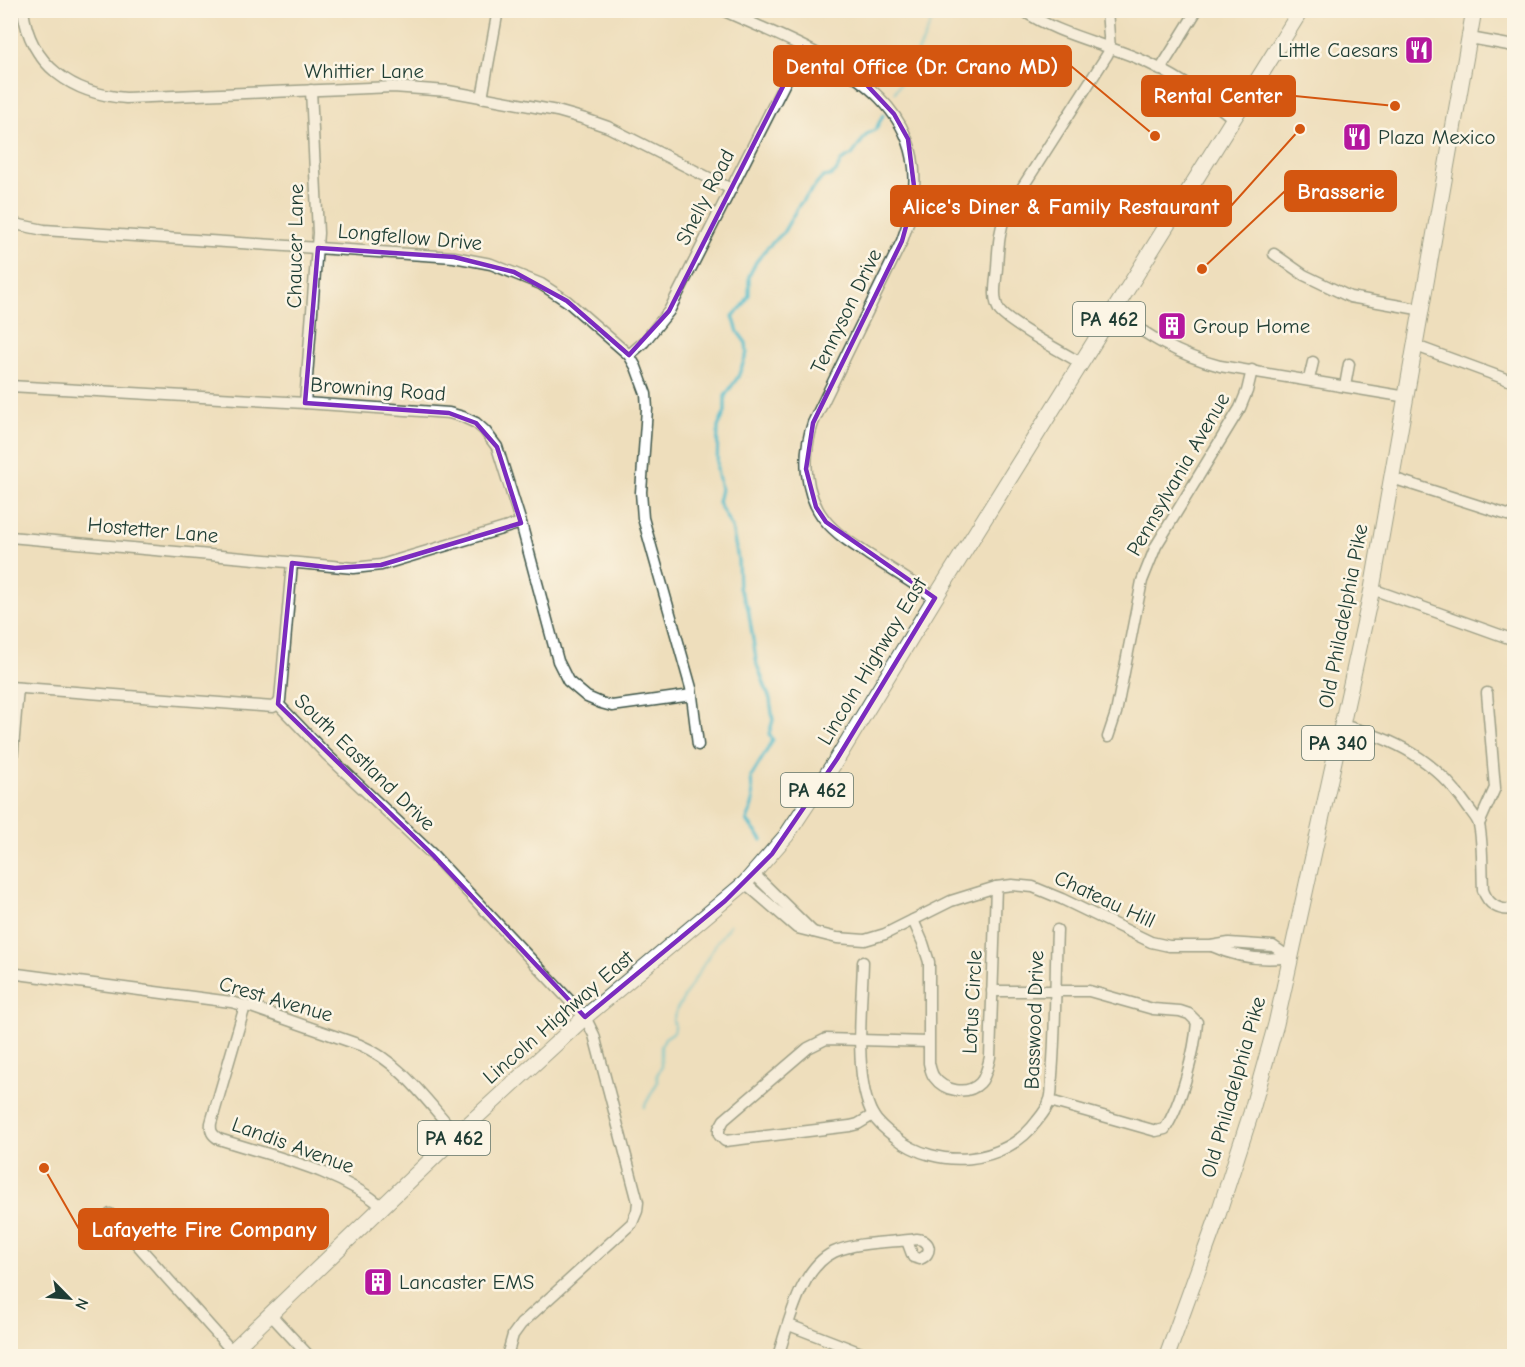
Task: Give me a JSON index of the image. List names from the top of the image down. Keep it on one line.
{"streets":{"main road":["PA 462","Old Philadelphia Pike","Lincoln Highway East","PA 340"],"street":["Whittier Lane","Shelly Road","Longfellow Drive","Chaucer Lane","Tennyson Drive","Browning Road","Pennsylvania Avenue","Hostetter Lane","South Eastland Drive","Chateau Hill","Crest Avenue","Lotus Circle","Basswood Drive","Landis Avenue"]},"crossings":[["Whittier Lane","Shelly Road"],["Whittier Lane","Chaucer Lane"],["Shelly Road","Longfellow Drive"],["Shelly Road","Tennyson Drive"],["Longfellow Drive","Chaucer Lane"],["Longfellow Drive","Browning Road"],["Chaucer Lane","Browning Road"],["Tennyson Drive","Lincoln Highway East"],["Browning Road","Hostetter Lane"],["Old Philadelphia Pike","Chateau Hill"],["Lincoln Highway East","South Eastland Drive"],["Lincoln Highway East","Chateau Hill"],["Lincoln Highway East","Crest Avenue"],["Lincoln Highway East","Landis Avenue"],["Chateau Hill","Lotus Circle"],["Crest Avenue","Landis Avenue"]],"places":{"restaurant":["Little Caesars","Plaza Mexico"],"other":["Rental Center","Alice's Diner & Family Restaurant","Dental Office (Dr. Crano MD)","Brasserie","Lafayette Fire Company"],"building":["Group Home","Lancaster EMS"]},"north":"bottom right"}
